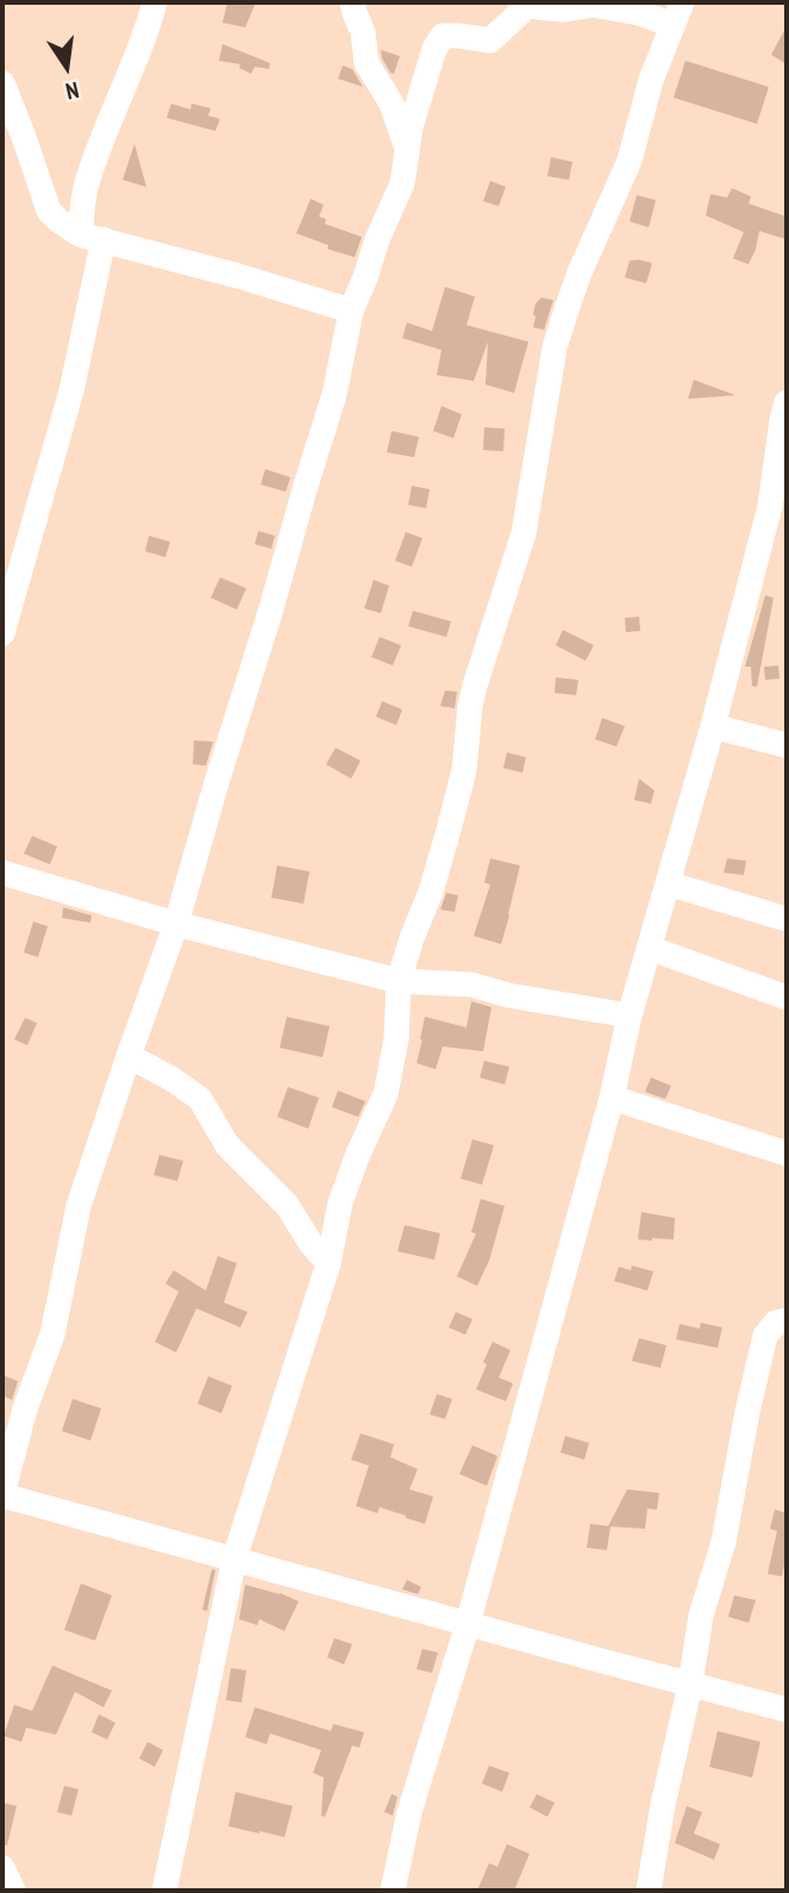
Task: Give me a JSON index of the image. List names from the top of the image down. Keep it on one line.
{"north":"bottom"}
